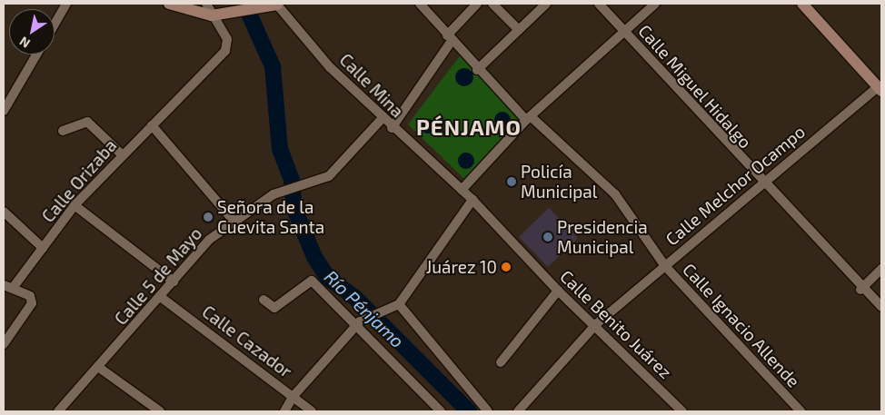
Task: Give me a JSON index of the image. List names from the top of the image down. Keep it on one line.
{"streets":{"street":["Calle Mina","Calle Miguel Hidalgo","Calle Orizaba","Calle Melchor Ocampo","Calle 5 de Mayo","Calle Benito Juárez","Calle Ignacio Allende","Calle Cazador"]},"crossings":[["Calle Mina","Calle 5 de Mayo"],["Calle Mina","Calle Benito Juárez"],["Calle Miguel Hidalgo","Calle Melchor Ocampo"],["Calle Melchor Ocampo","Calle Benito Juárez"],["Calle Melchor Ocampo","Calle Ignacio Allende"],["Calle 5 de Mayo","Calle Cazador"]],"districts":["PÉNJAMO"],"water":["Río Pénjamo"],"places":["Policía Municipal","Señora de la Cuevita Santa","Presidencia Municipal","Juárez 10"],"north":"bottom left"}
